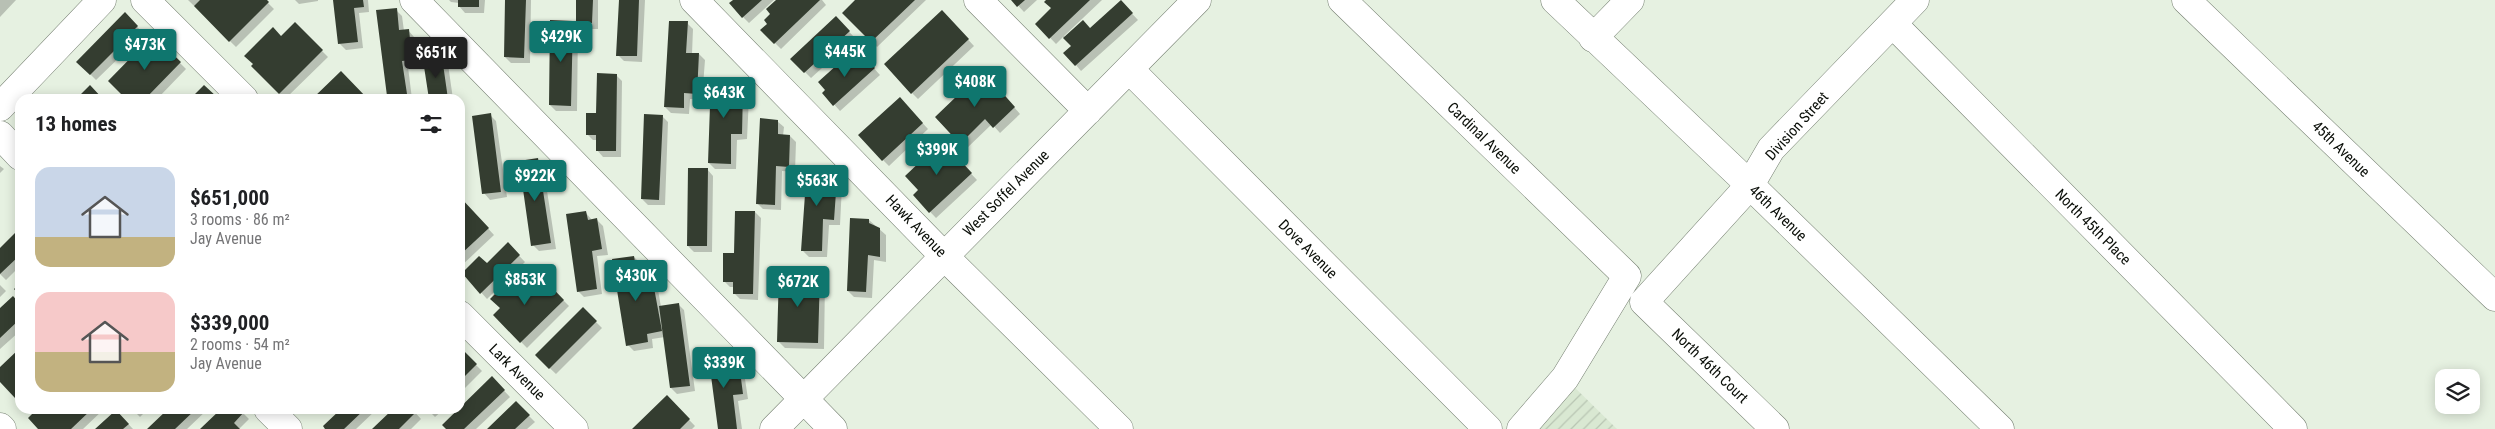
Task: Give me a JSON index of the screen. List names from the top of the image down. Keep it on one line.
{"streets":{"street":["Division Street","Cardinal Avenue","45th Avenue","West Soffel Avenue","46th Avenue","Hawk Avenue","North 45th Place","Dove Avenue","North 46th Court","Lark Avenue"]},"crossings":[["Division Street","46th Avenue"],["Division Street","North 45th Place"],["Division Street","North 46th Court"],["West Soffel Avenue","Hawk Avenue"],["West Soffel Avenue","Dove Avenue"]],"page":{"price":["$429K","$473K","$445K","$651K","$408K","$643K","$399K","$922K","$563K","$430K","$853K","$672K","$339K"],"heading":"13 homes","list":[{"name":"$651,000","note":"3 rooms · 86 m² · Jay Avenue"},{"name":"$339,000","note":"2 rooms · 54 m² · Jay Avenue"}]}}
